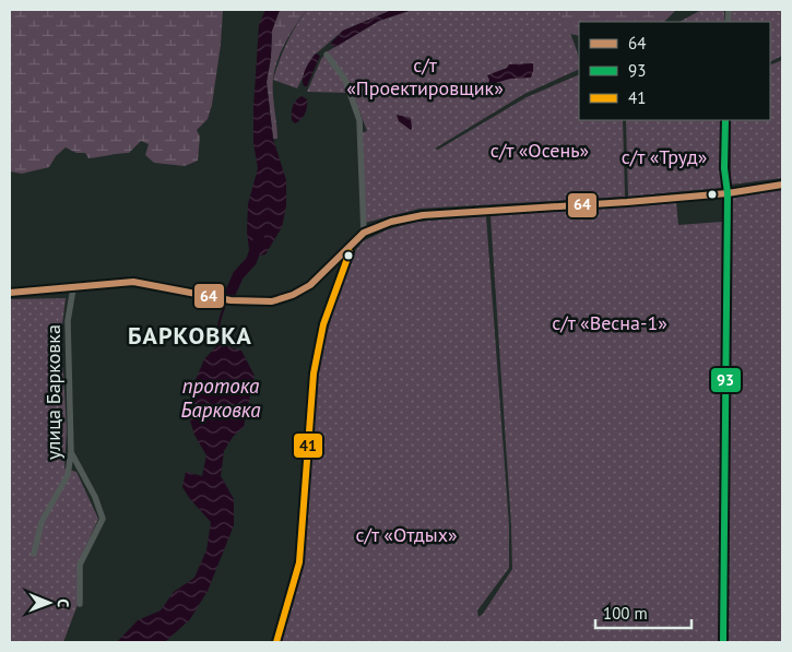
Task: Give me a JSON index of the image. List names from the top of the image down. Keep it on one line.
{"streets":{"street":["улица Барковка"]},"districts":["БАРКОВКА"],"water":["протока Барковка"],"parks":["с/т «Проектировщик»","с/т «Осень»","с/т «Труд»","с/т «Весна-1»","с/т «Отдых»"],"lines":["transit line 93","transit line 64","transit line 41"],"legend":["64","93","41"],"scale_bar":"100 m","north":"right"}
